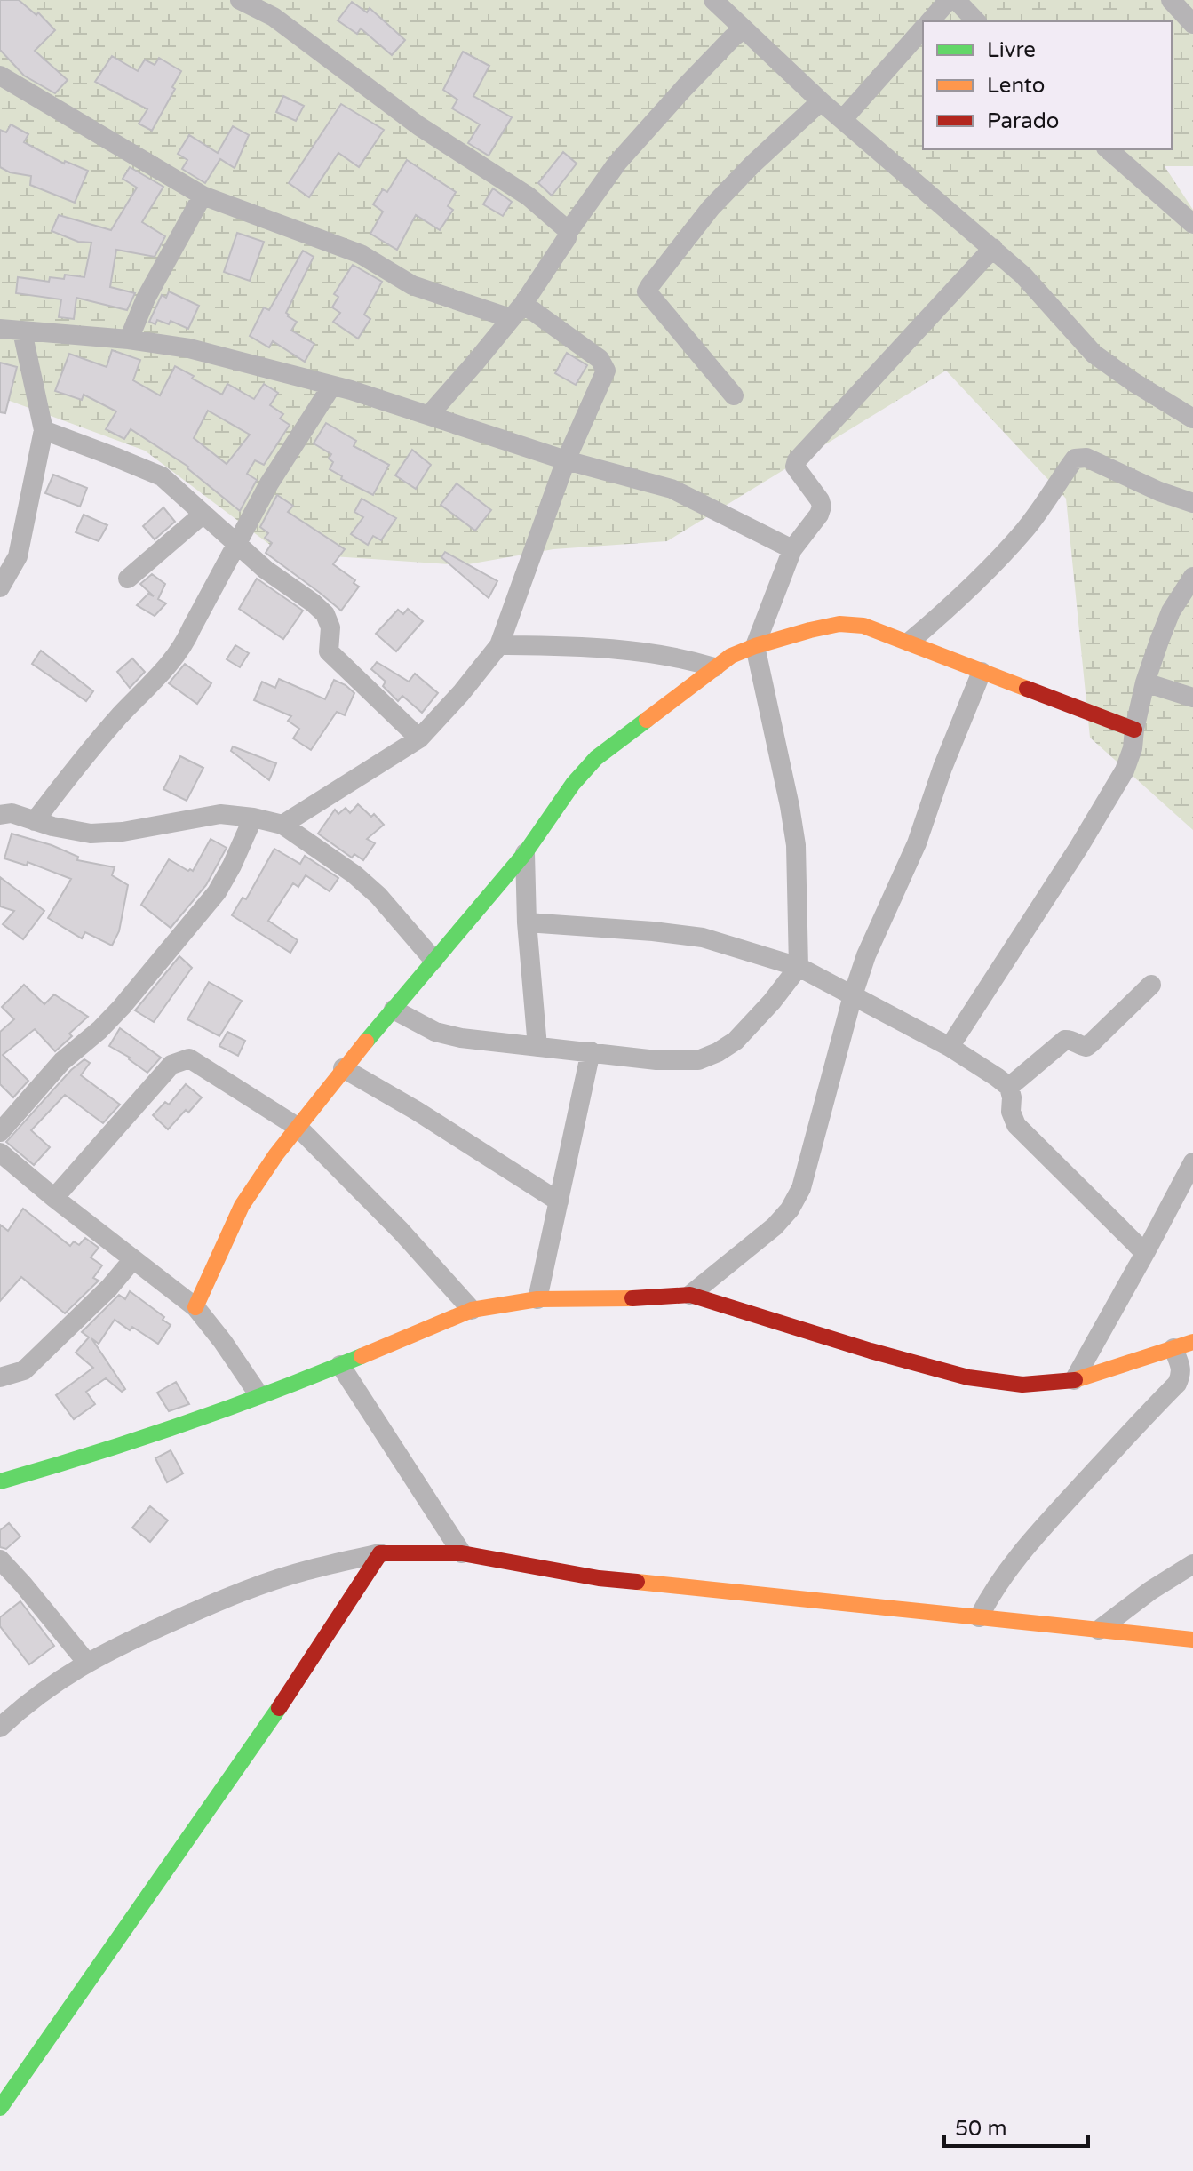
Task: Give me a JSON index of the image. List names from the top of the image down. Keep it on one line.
{"legend":["Livre","Lento","Parado"],"scale_bar":"50 m"}
